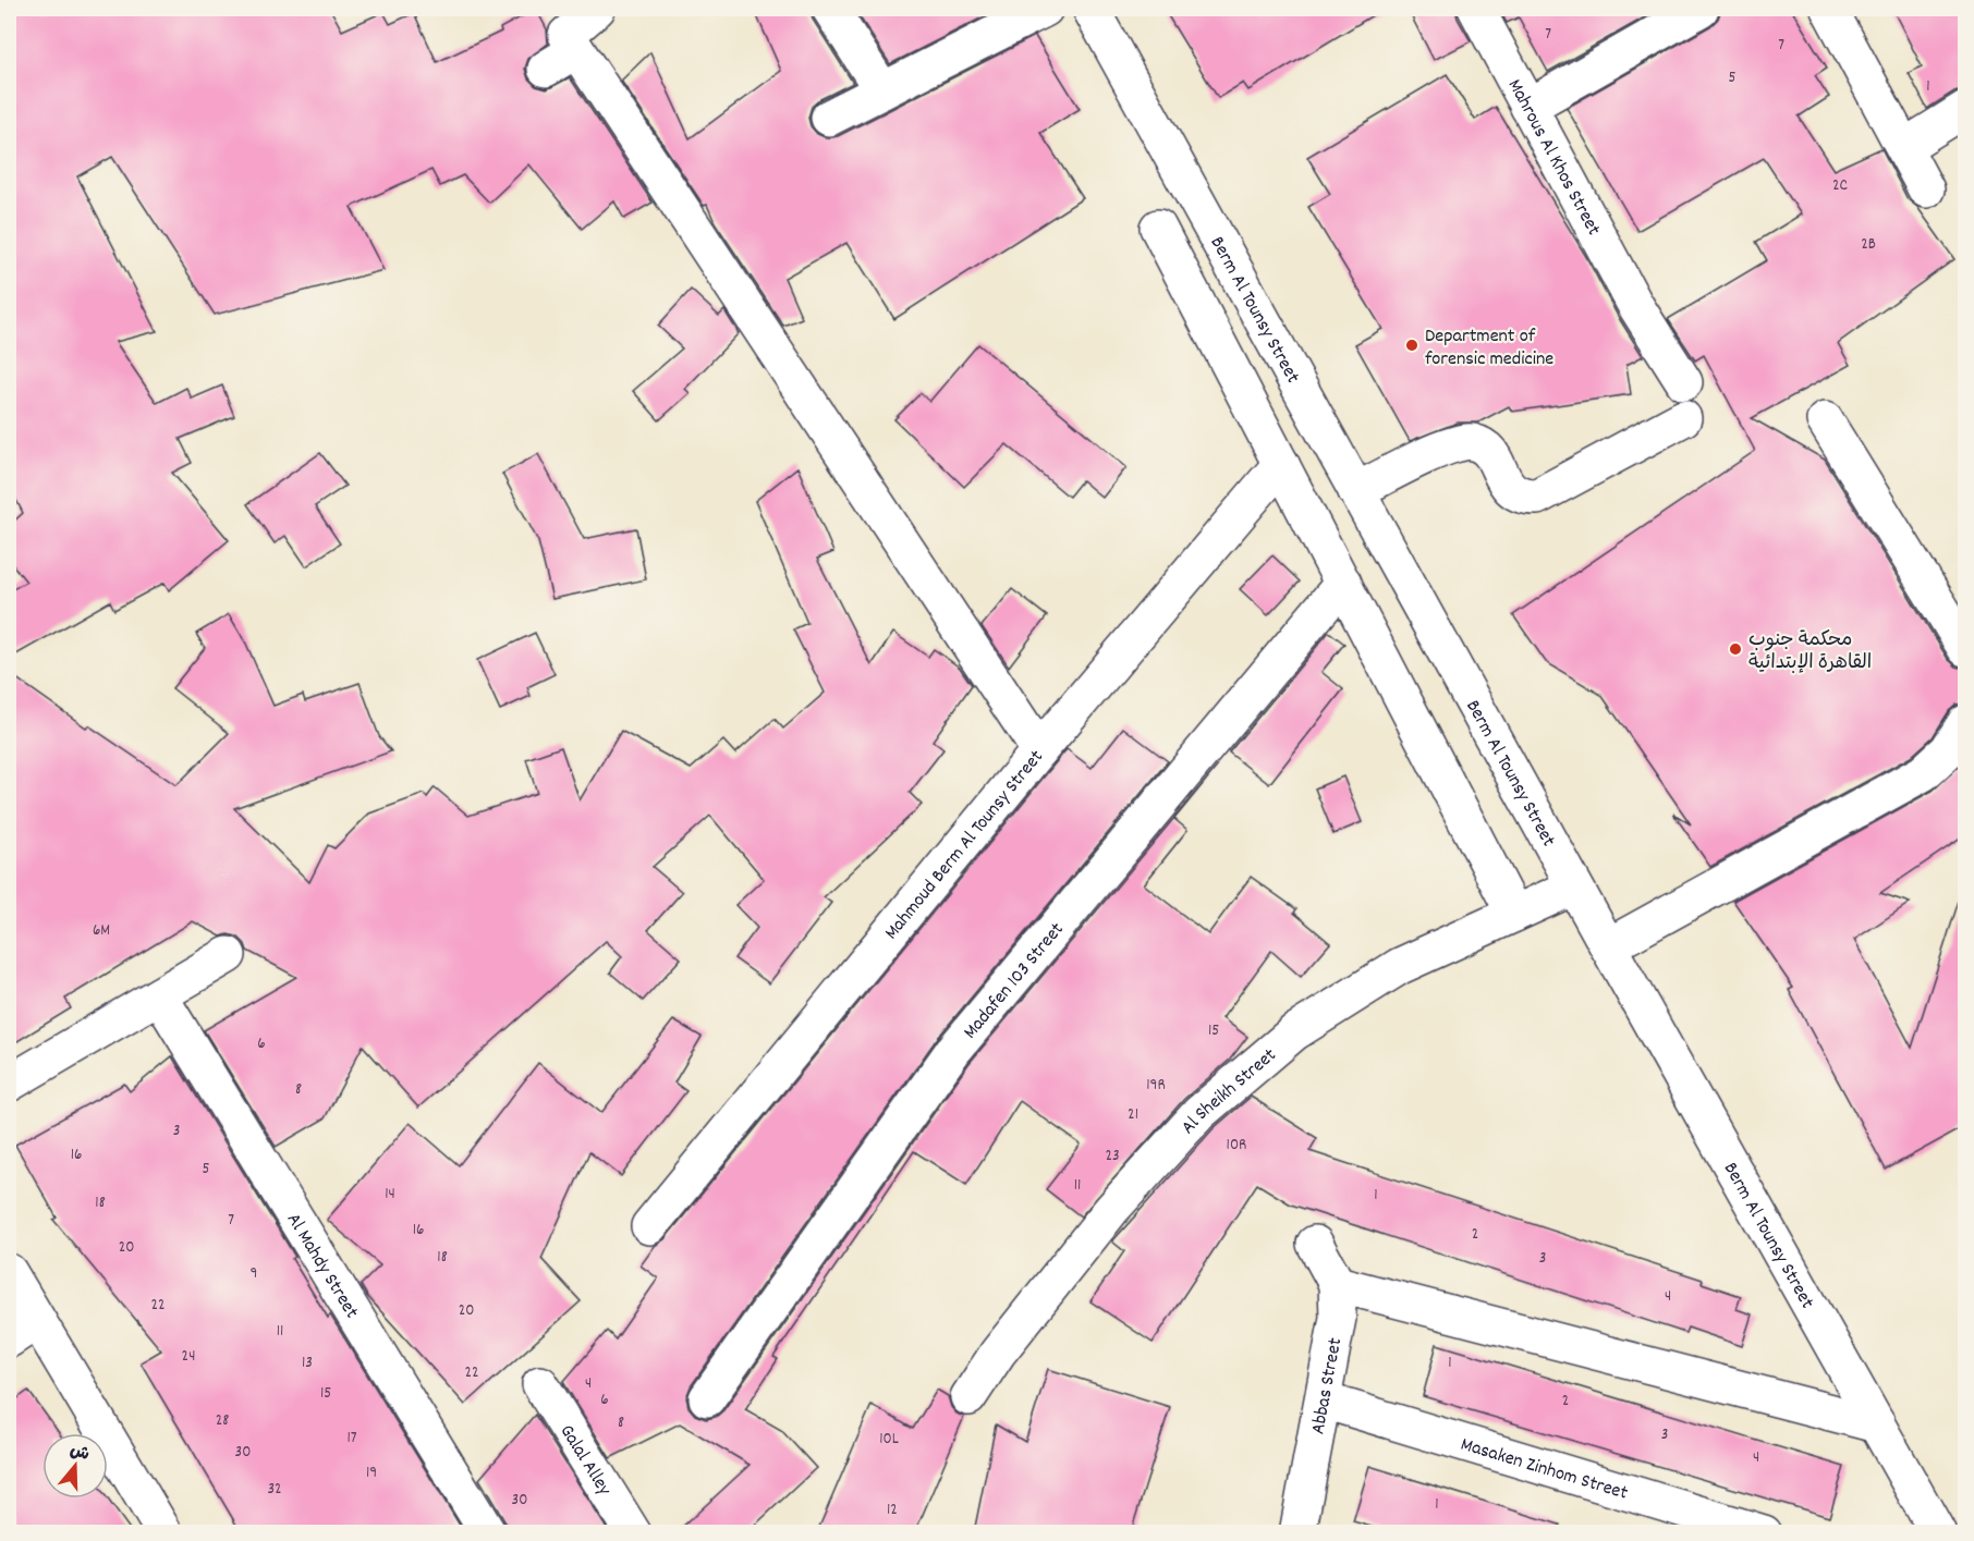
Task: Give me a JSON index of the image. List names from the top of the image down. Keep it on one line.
{"streets":{"street":["Mahrous Al Khos Street","Berm Al Tounsy Street","Mahmoud Berm Al Tounsy Street","Madafen 103 Street","Al Sheikh Street","Al Mahdy Street","Abbas Street","Galal Alley","Masaken Zinhom Street"]},"crossings":[["Berm Al Tounsy Street","Al Sheikh Street"],["Abbas Street","Masaken Zinhom Street"]],"places":["Department of forensic medicine","محكمة جنوب القاهرة الإبتدائية"],"house_numbers":["7","7","5","1","2C","2B","6M","15","6","19R","8","21","3","10R","16","23","5","11","14","1","18","7","16","2","20","18","3","9","4","22","20","11","24","13","1","22","4","15","6","2","28","8","3","17","10L","30","4","19","32","30","1","12"],"north":"top"}
